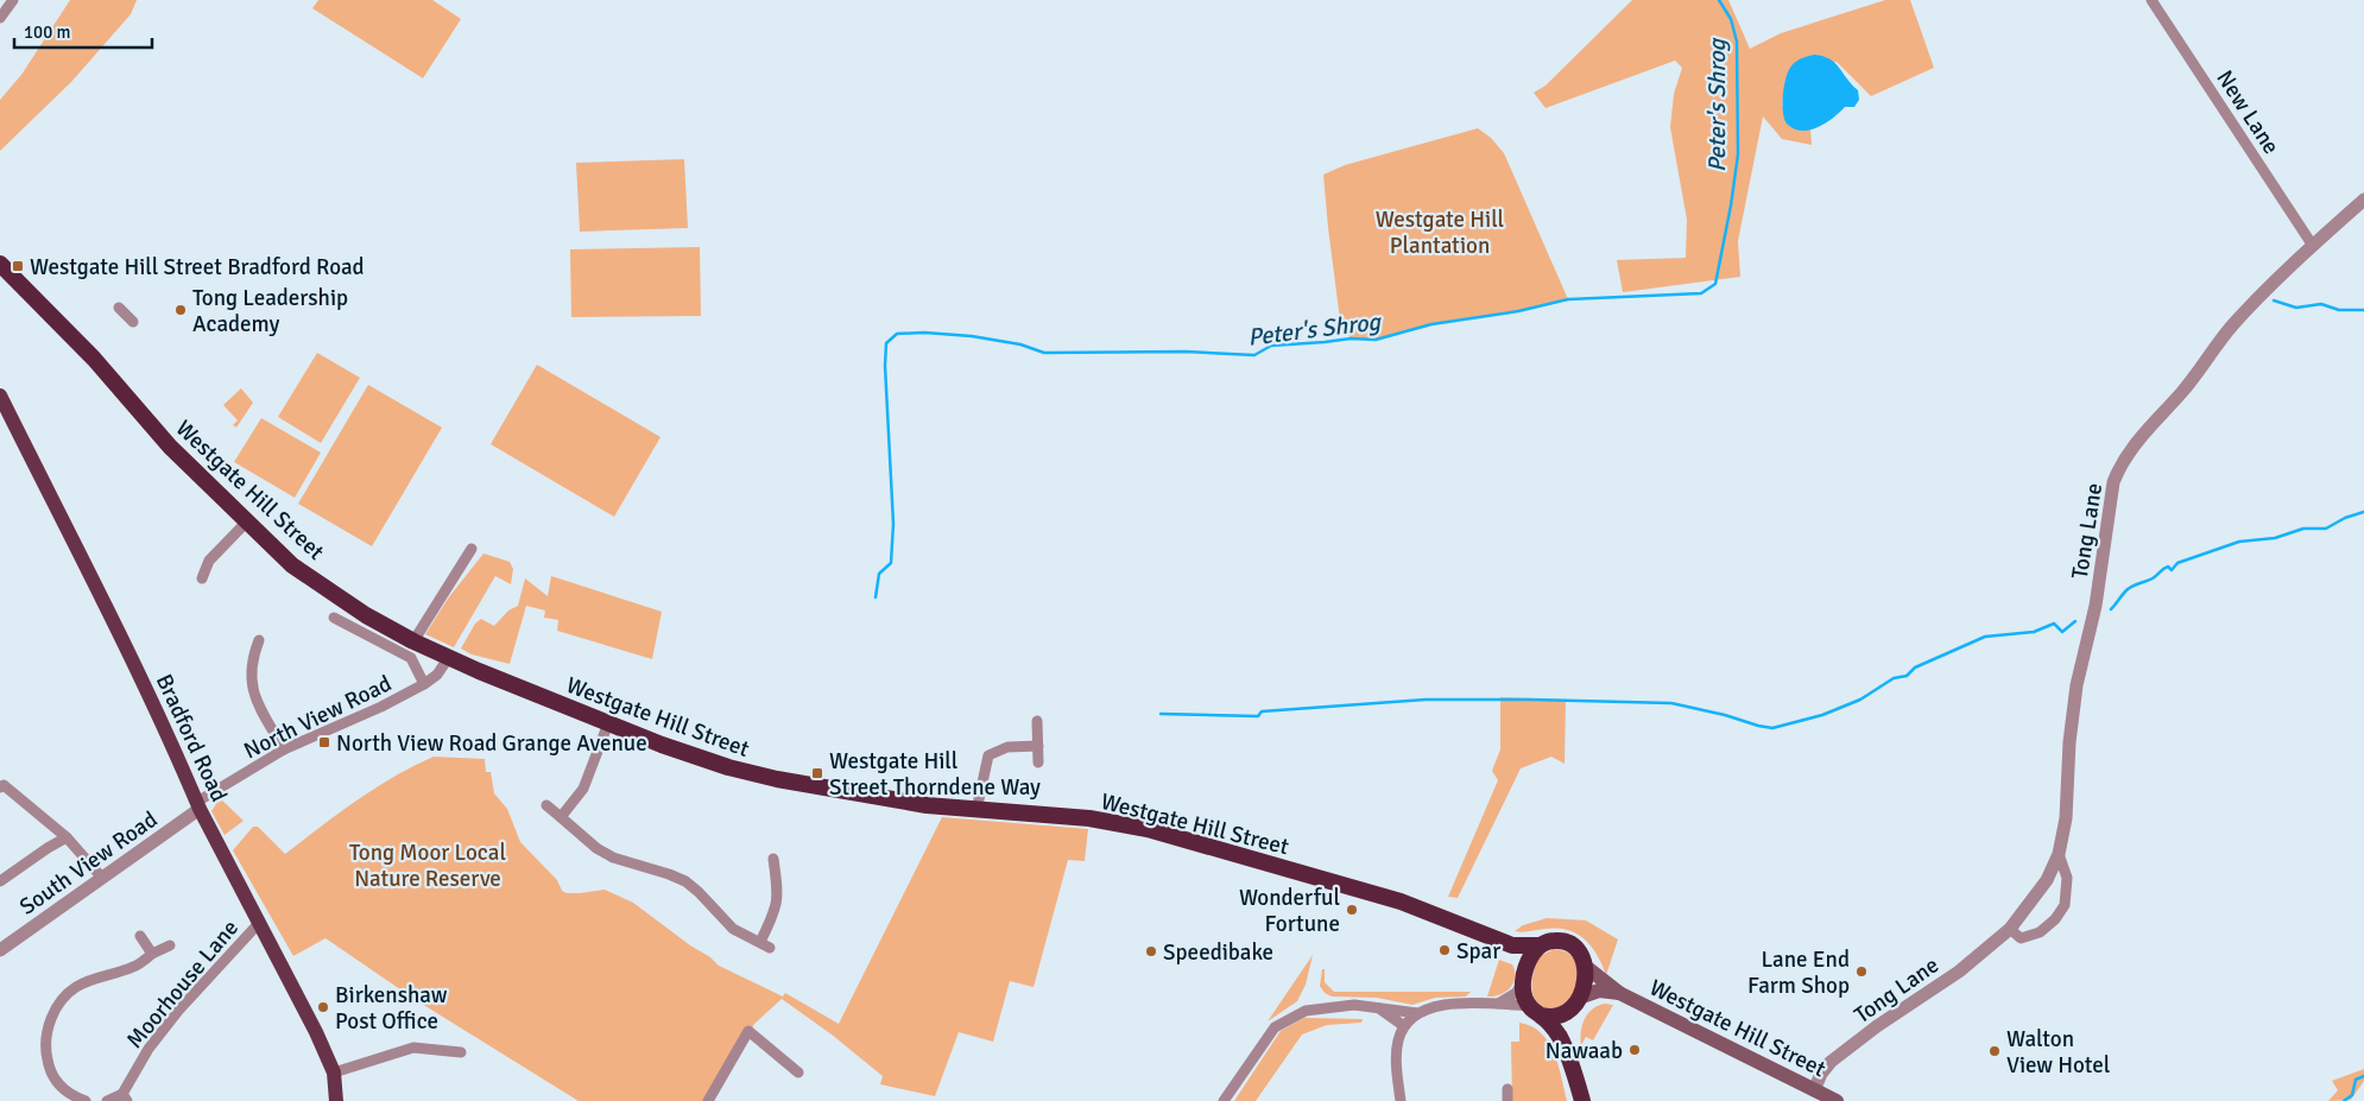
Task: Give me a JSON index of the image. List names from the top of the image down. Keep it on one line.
{"streets":{"highway":["Westgate Hill Street"],"main road":["Bradford Road"],"street":["New Lane","Tong Lane","North View Road","South View Road","Moorhouse Lane"]},"crossings":[["New Lane","Tong Lane"],["Westgate Hill Street","Tong Lane"],["Westgate Hill Street","North View Road"],["North View Road","Bradford Road"],["North View Road","South View Road"],["Bradford Road","South View Road"],["Bradford Road","Moorhouse Lane"]],"water":["Peter's Shrog"],"parks":["Westgate Hill Plantation","Tong Moor Local Nature Reserve"],"places":{"transit":["Westgate Hill Street Bradford Road","North View Road Grange Avenue","Westgate Hill Street Thorndene Way"],"other":["Tong Leadership Academy","Wonderful Fortune","Spar","Speedibake","Lane End Farm Shop","Birkenshaw Post Office","Nawaab","Walton View Hotel"]},"scale_bar":"100 m"}
